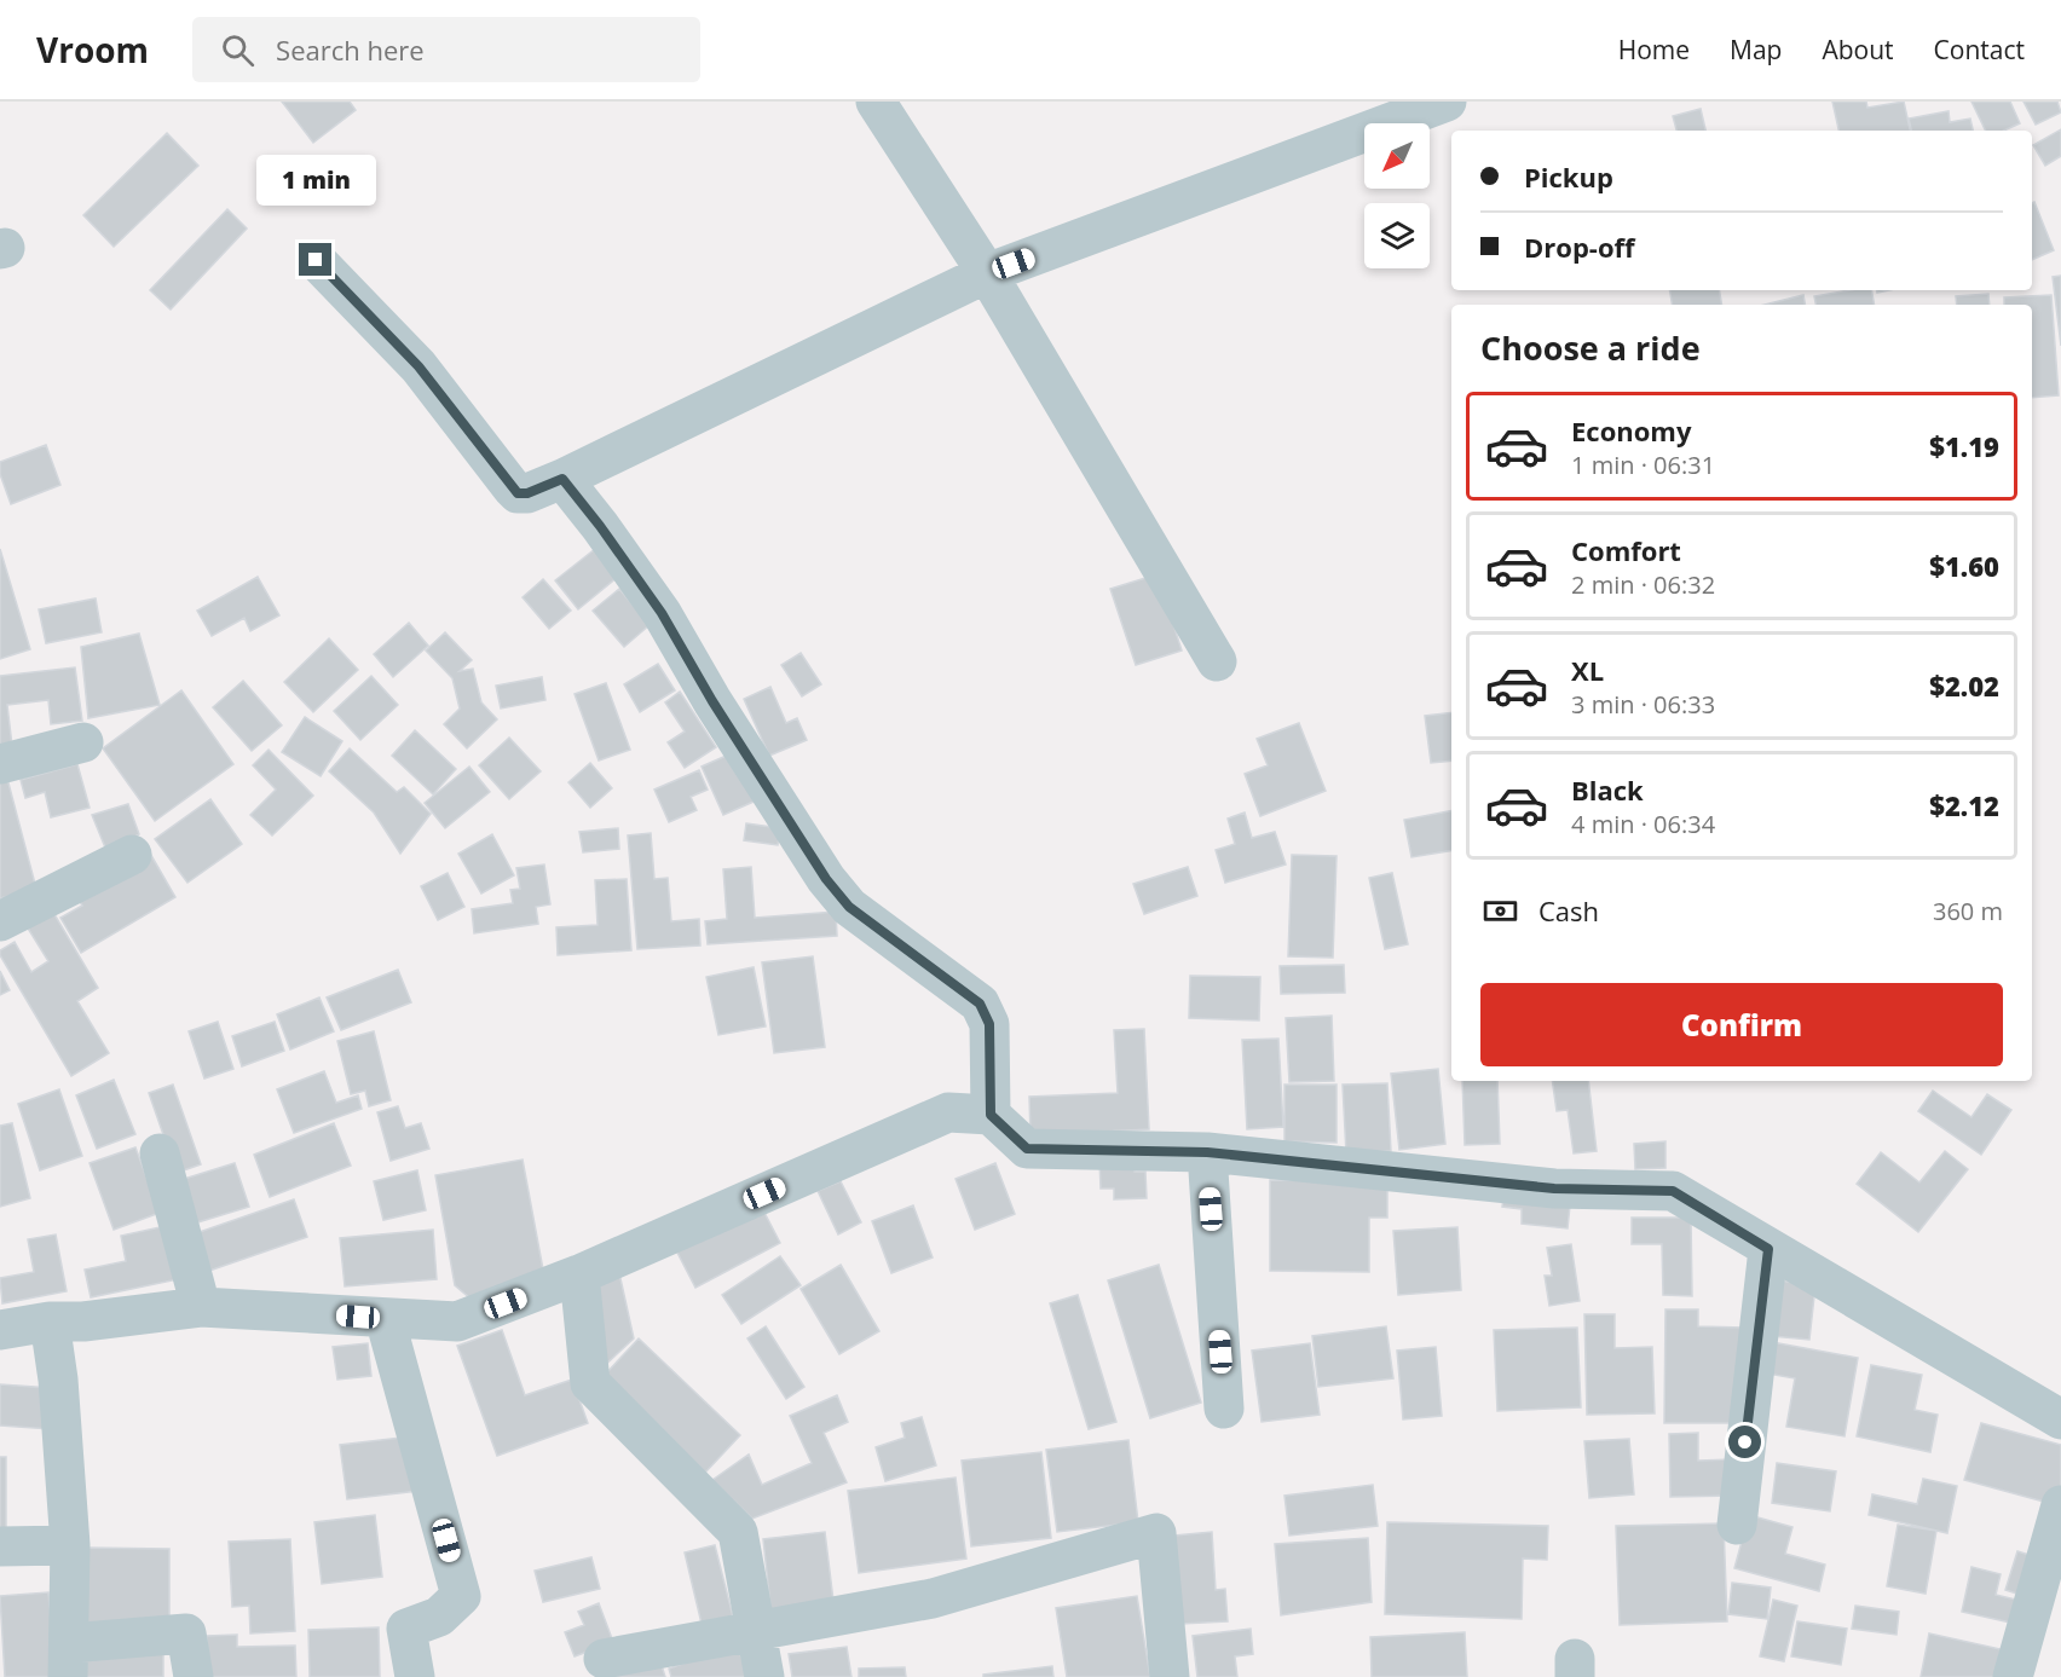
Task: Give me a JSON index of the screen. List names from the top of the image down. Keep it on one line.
{"north":"bottom left","page":{"header":"Vroom","search":"Search here","nav":["Home","Map","About","Contact"],"banner":["Pickup","Drop-off"],"bubble":"1 min","heading":"Choose a ride","list":[{"name":"Economy","note":"1 min · 06:31","value":"$1.19"},{"name":"Comfort","note":"2 min · 06:32","value":"$1.60"},{"name":"XL","note":"3 min · 06:33","value":"$2.02"},{"name":"Black","note":"4 min · 06:34","value":"$2.12"}],"pay":["Cash","360 m"],"buttons":"Confirm"}}
